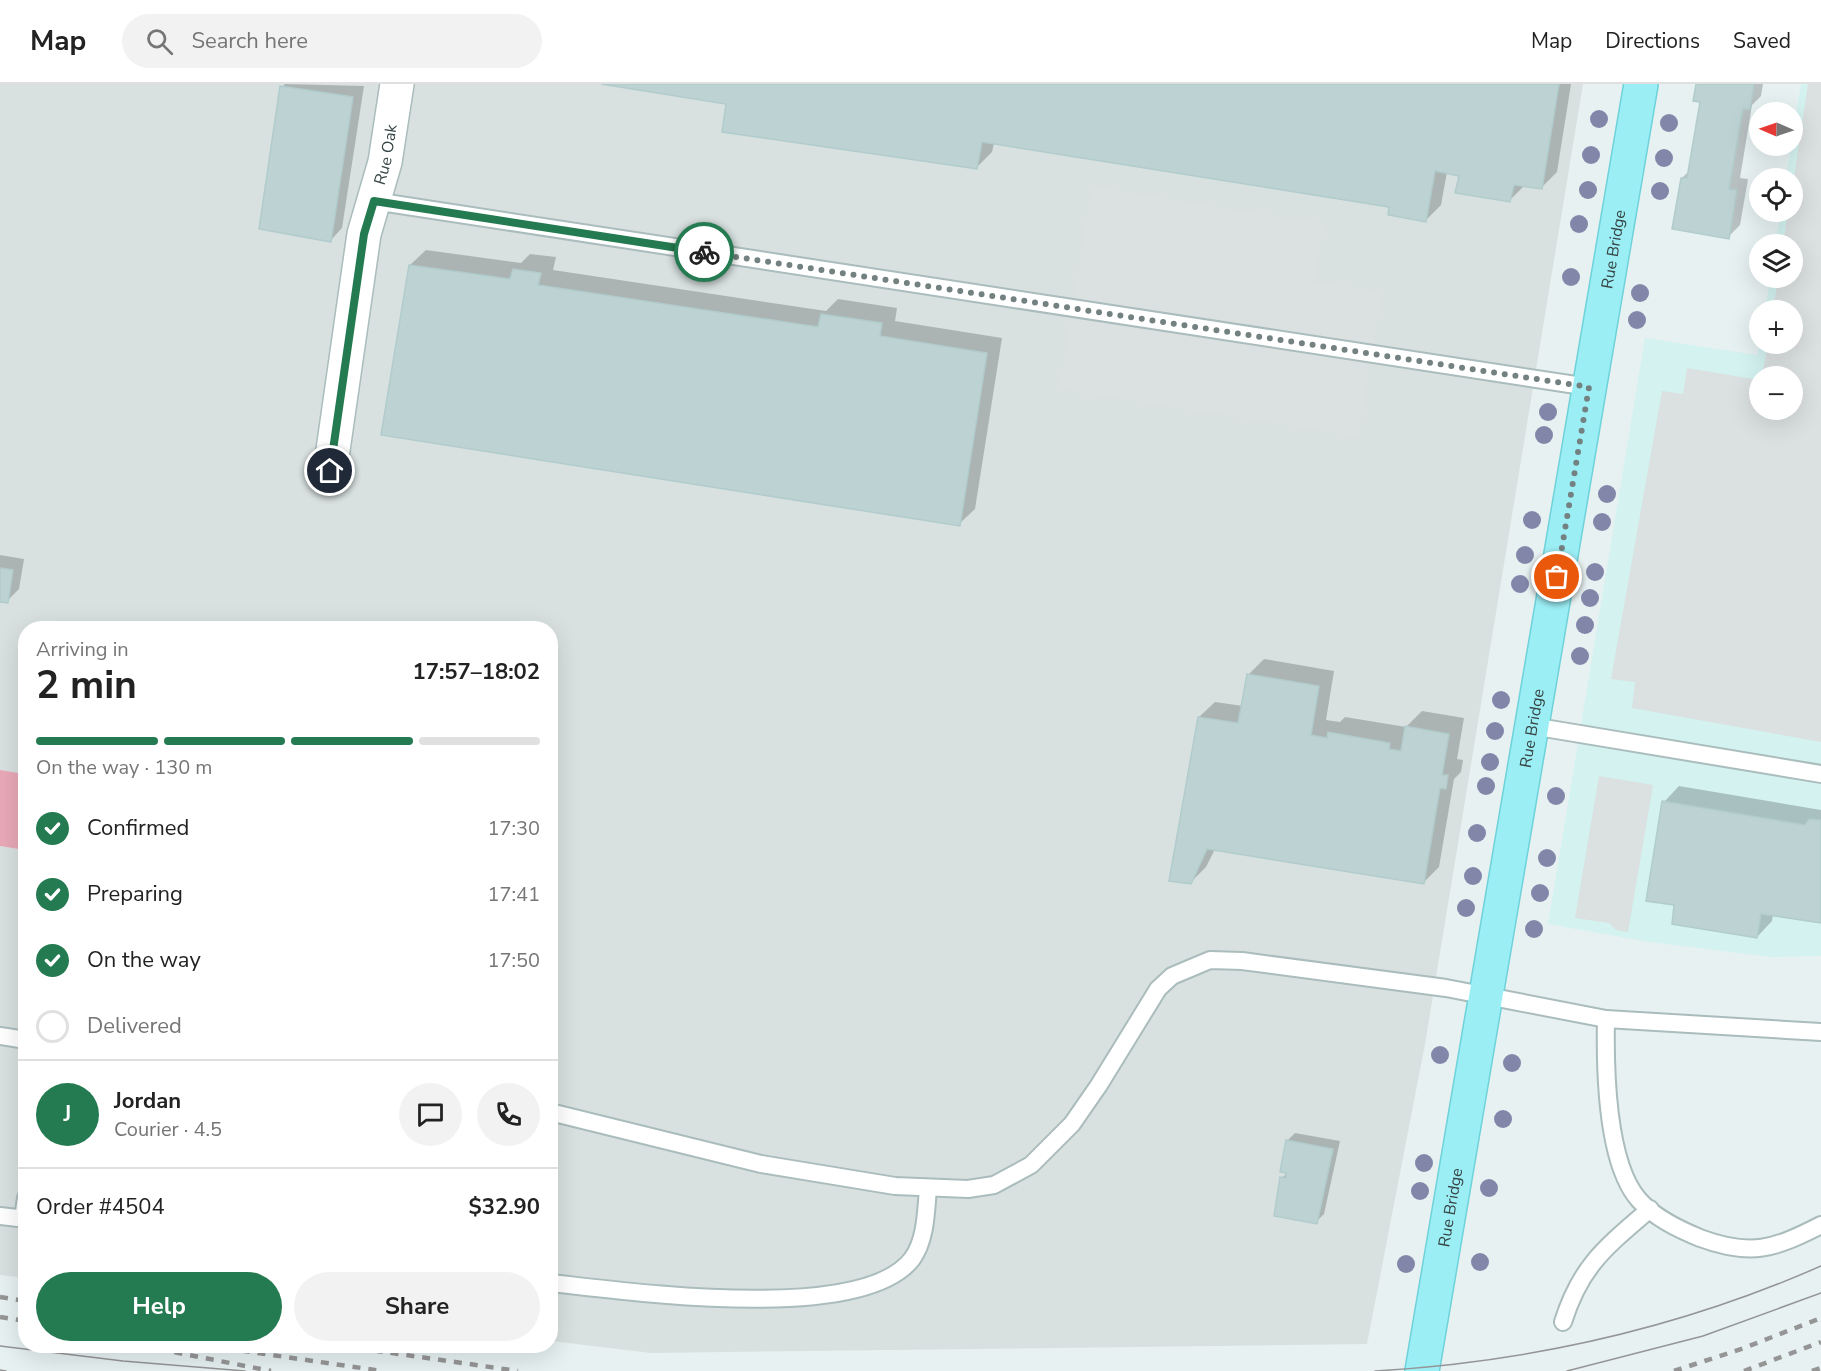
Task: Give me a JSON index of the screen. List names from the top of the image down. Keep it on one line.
{"streets":{"main road":["Rue Bridge"],"street":["Rue Oak"]},"north":"left","page":{"header":"Map","search":"Search here","nav":["Map","Directions","Saved"],"map_buttons":["+","−"],"heading":["2 min","Arriving in","17:57–18:02"],"panel":["Jordan","Courier · 4.5","Order #4504","$32.90"],"bar":"On the way · 130 m","list":[["Confirmed","17:30"],["Preparing","17:41"],["On the way","17:50"],"Delivered"],"round":"J","buttons":["Help","Share"]}}
